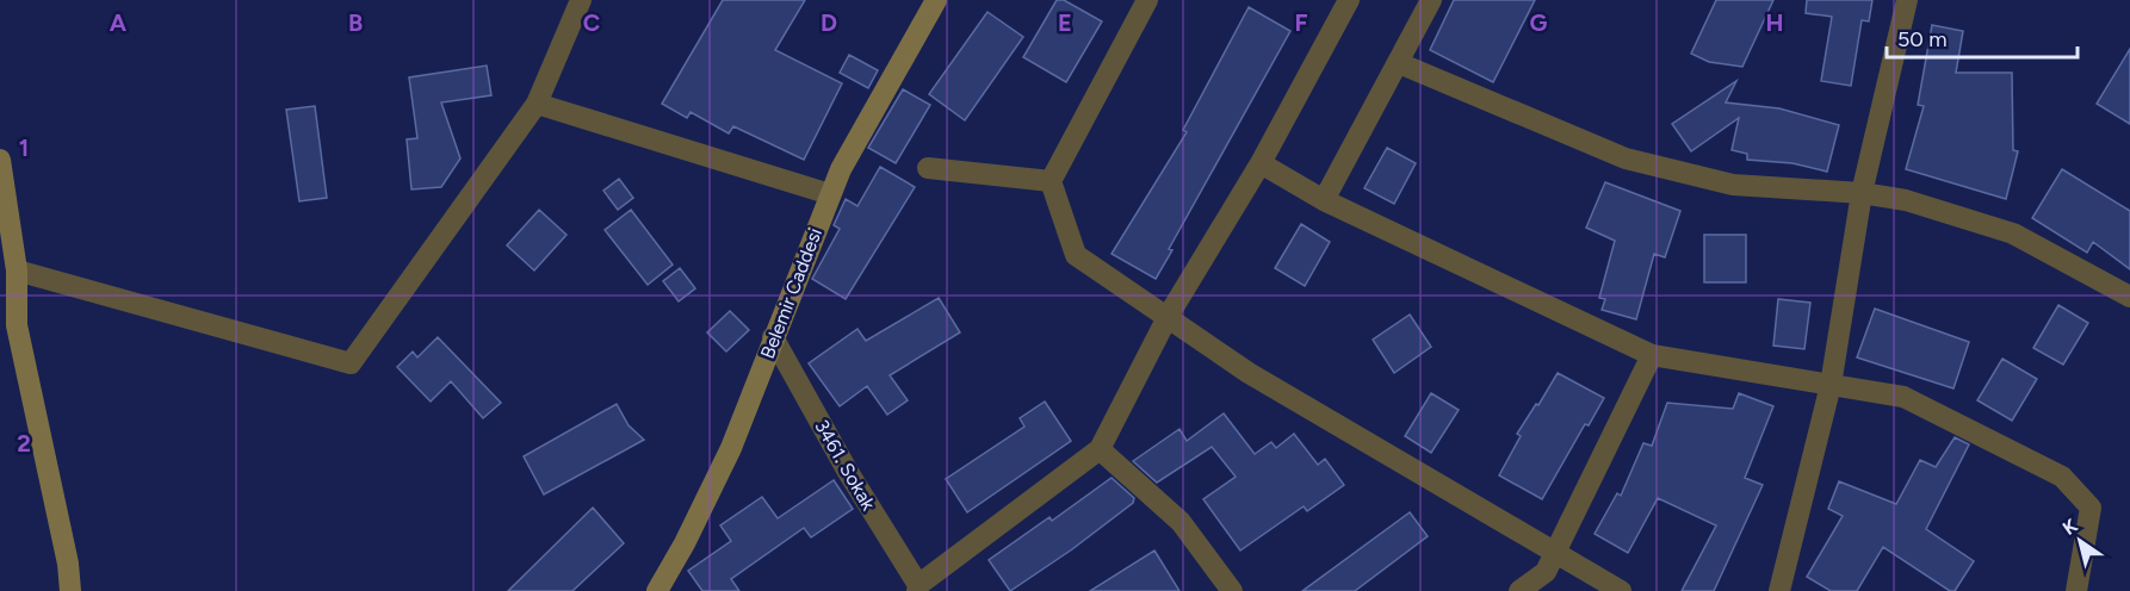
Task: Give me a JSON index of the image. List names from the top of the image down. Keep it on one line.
{"streets":{"street":["Belemir Caddesi","3461. Sokak"]},"crossings":[["Belemir Caddesi","3461. Sokak"]],"scale_bar":"50 m","north":"top left","grid":{"columns":["A","B","C","D","E","F","G","H"],"rows":["1","2"]}}
